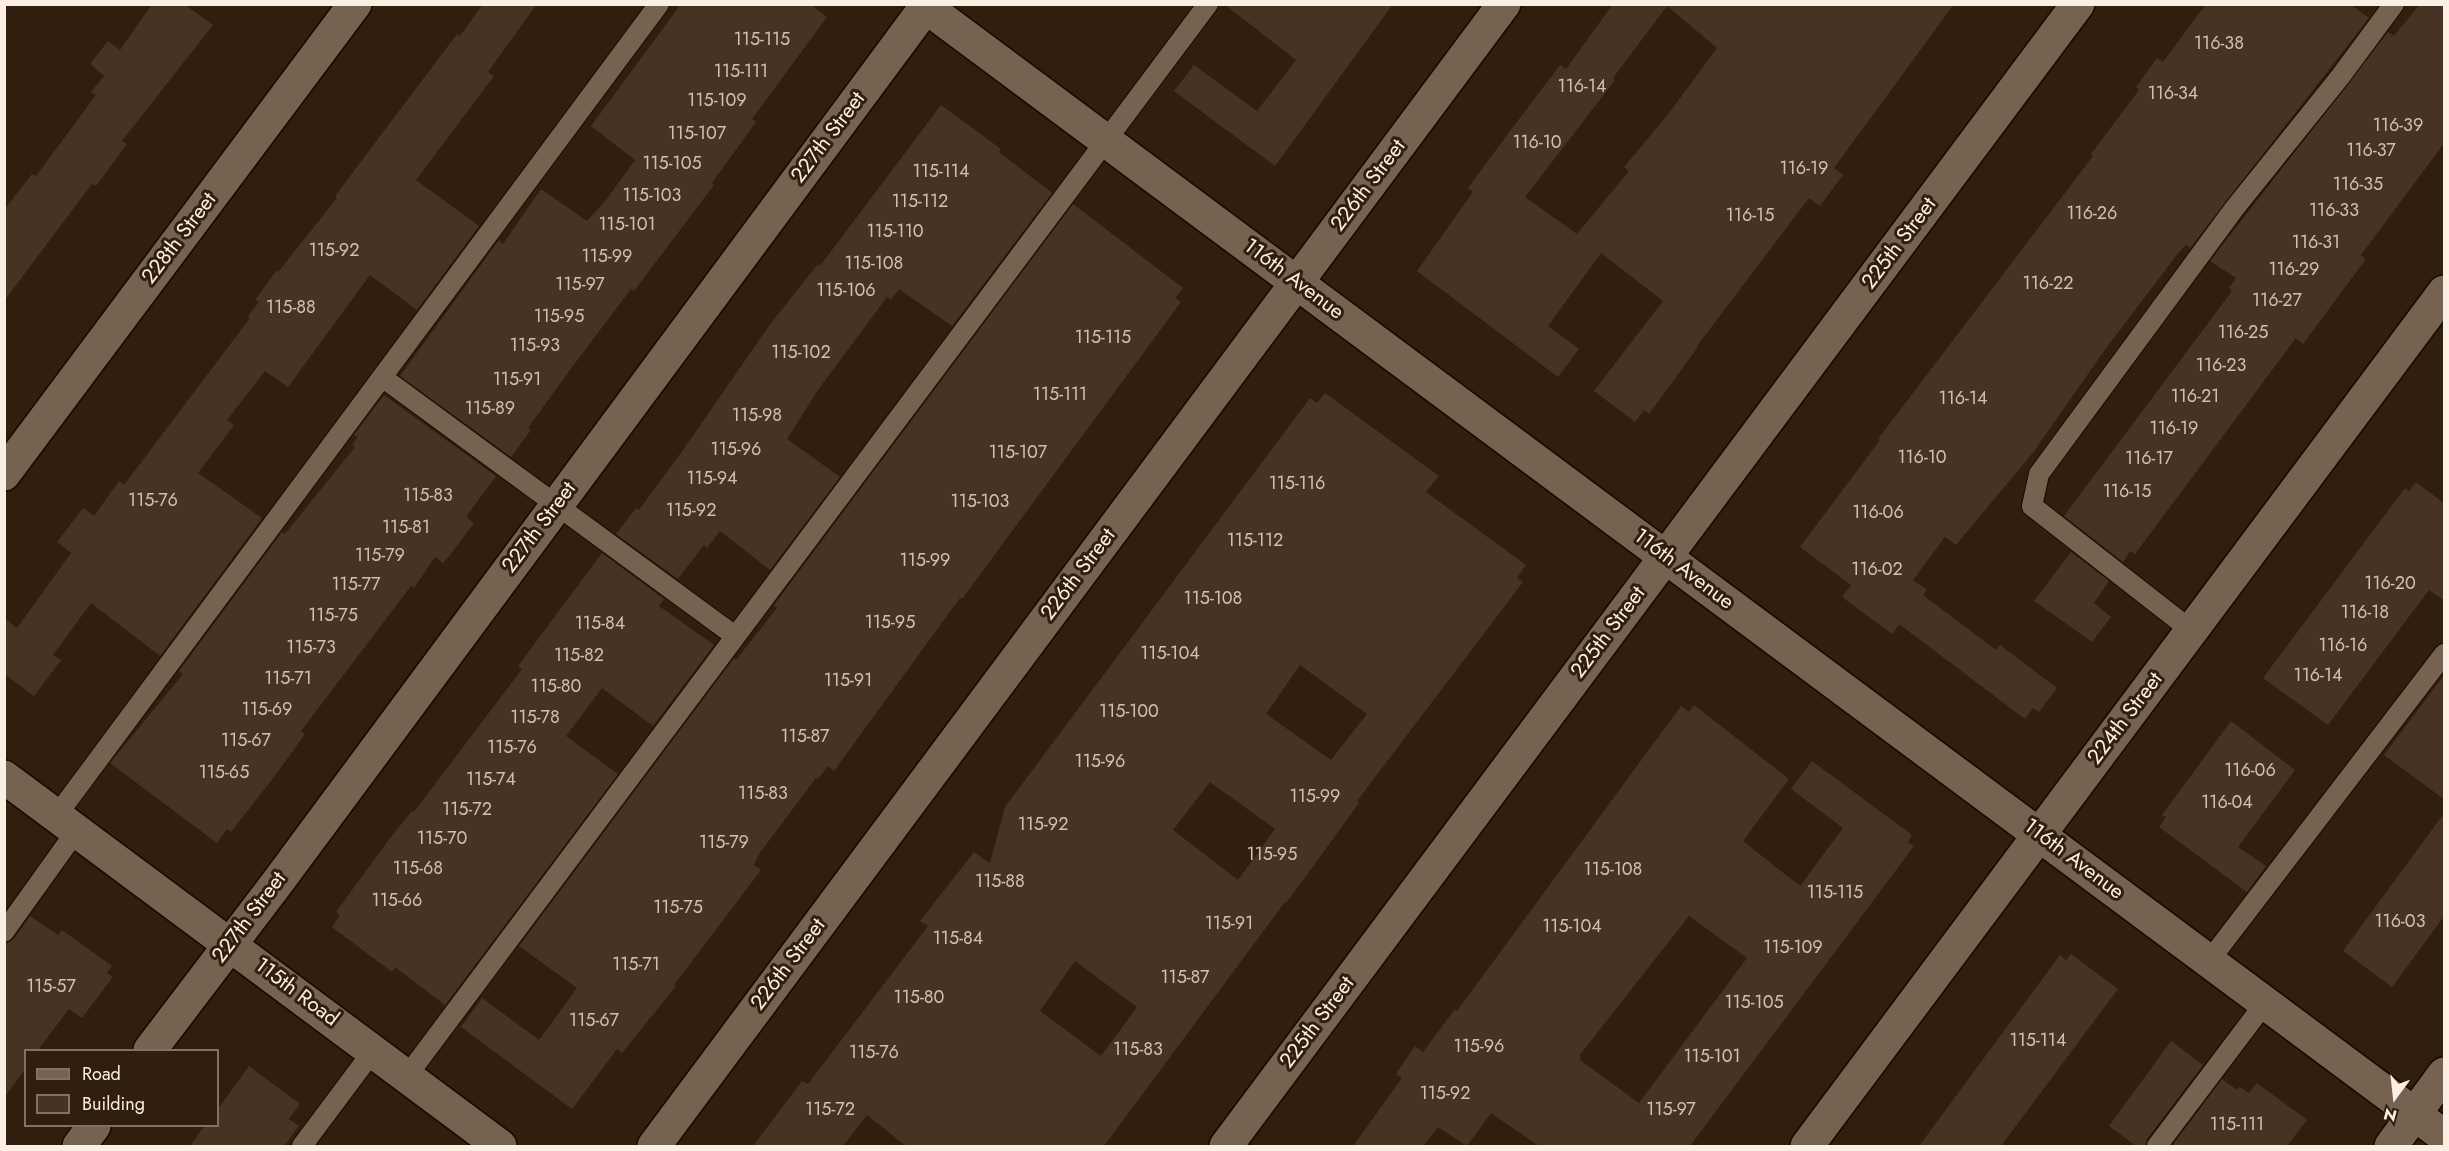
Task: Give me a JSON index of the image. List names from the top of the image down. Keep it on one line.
{"streets":{"street":["227th Street","226th Street","228th Street","225th Street","116th Avenue","224th Street","115th Road"]},"crossings":[["227th Street","116th Avenue"],["227th Street","115th Road"],["226th Street","116th Avenue"],["225th Street","116th Avenue"],["116th Avenue","224th Street"]],"house_numbers":["115-115","116-38","115-111","116-14","116-34","115-109","116-39","115-107","116-10","116-37","115-105","116-19","115-114","116-35","115-103","115-112","116-33","116-26","116-15","115-101","115-110","116-31","115-92","115-99","115-108","116-29","116-22","115-97","115-106","116-27","115-88","115-95","116-25","115-115","115-93","115-102","116-23","115-91","115-111","116-21","116-14","115-89","115-98","116-19","115-96","115-107","116-10","116-17","115-94","115-116","116-15","115-83","115-76","115-103","115-92","116-06","115-81","115-112","115-79","115-99","116-02","116-20","115-77","115-108","116-18","115-75","115-95","115-84","116-16","115-73","115-104","115-82","116-14","115-71","115-91","115-80","115-69","115-100","115-78","115-87","115-67","115-76","115-96","116-06","115-65","115-74","115-83","115-99","116-04","115-72","115-92","115-70","115-79","115-95","115-68","115-108","115-88","115-115","115-66","115-75","116-03","115-91","115-104","115-84","115-109","115-71","115-87","115-57","115-80","115-105","115-67","115-114","115-96","115-83","115-76","115-101","115-92","115-72","115-97","115-111"],"legend":["Road","Building"],"north":"bottom"}
